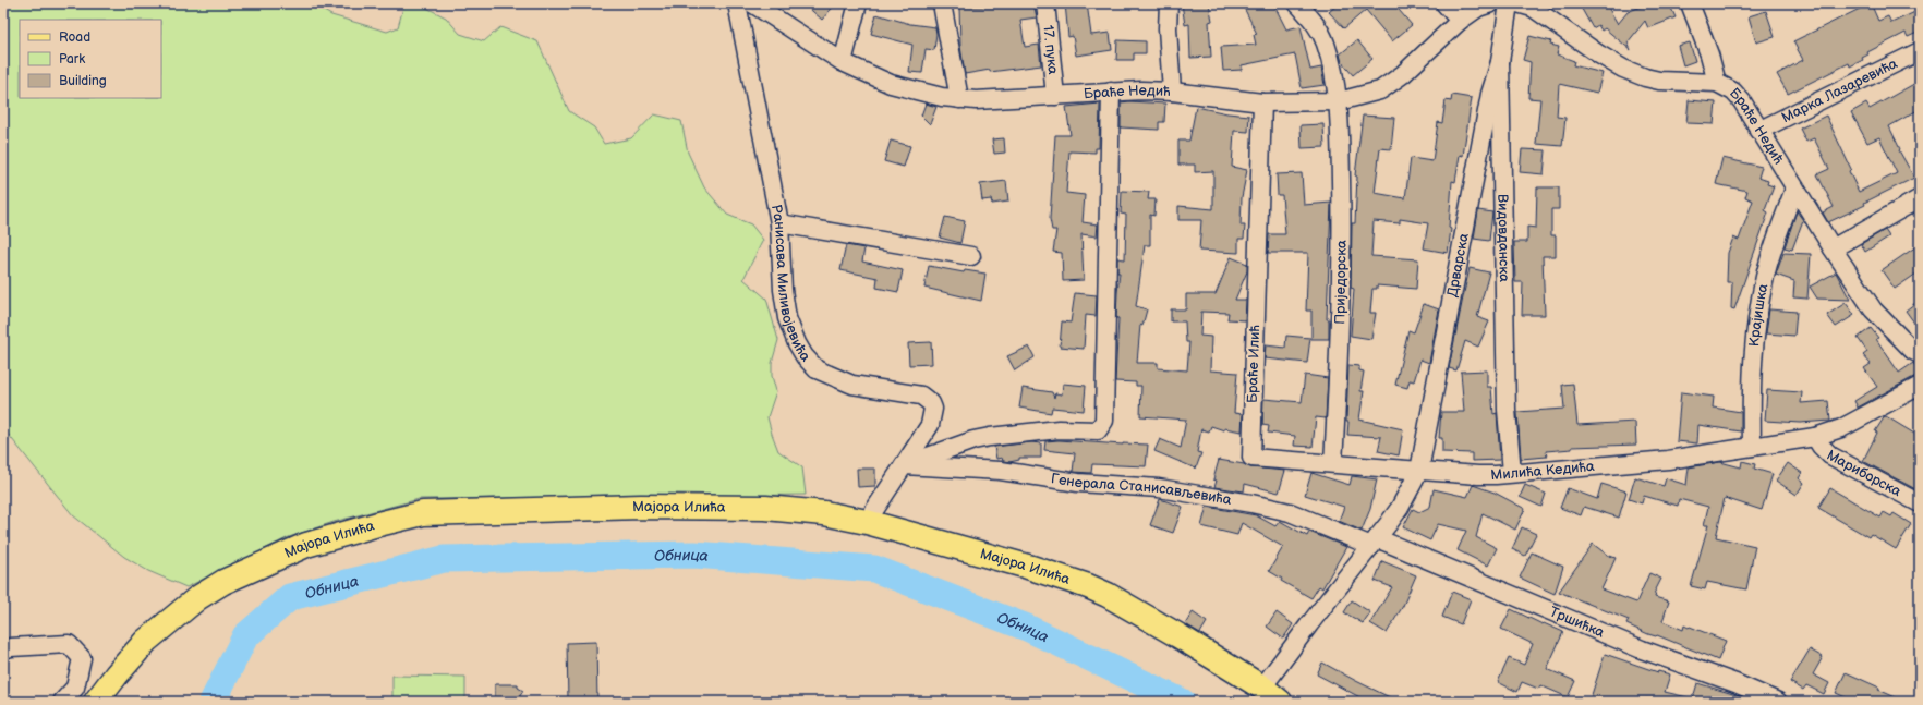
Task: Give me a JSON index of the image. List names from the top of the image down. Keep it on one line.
{"streets":{"main road":["Мајора Илића"],"street":["17. пука","Марка Лазаревића","Браће Недић","Видовданска","Дрварска","Ранисава Миливојевића","Приједорска","Крајишка","Браће Илић","Милића Кедића","Мариборска","Генерала Станисављевића","Тршићка"]},"crossings":[["17. пука","Браће Недић"],["Марка Лазаревића","Браће Недић"],["Браће Недић","Приједорска"],["Браће Недић","Крајишка"],["Браће Недић","Браће Илић"],["Видовданска","Дрварска"],["Видовданска","Милића Кедића"],["Дрварска","Браће Илић"],["Дрварска","Милића Кедића"],["Ранисава Миливојевића","Генерала Станисављевића"],["Ранисава Миливојевића","Мајора Илића"],["Приједорска","Браће Илић"],["Крајишка","Милића Кедића"],["Браће Илић","Милића Кедића"],["Милића Кедића","Мариборска"],["Генерала Станисављевића","Тршићка"]],"water":["Обница"],"legend":["Road","Park","Building"]}
